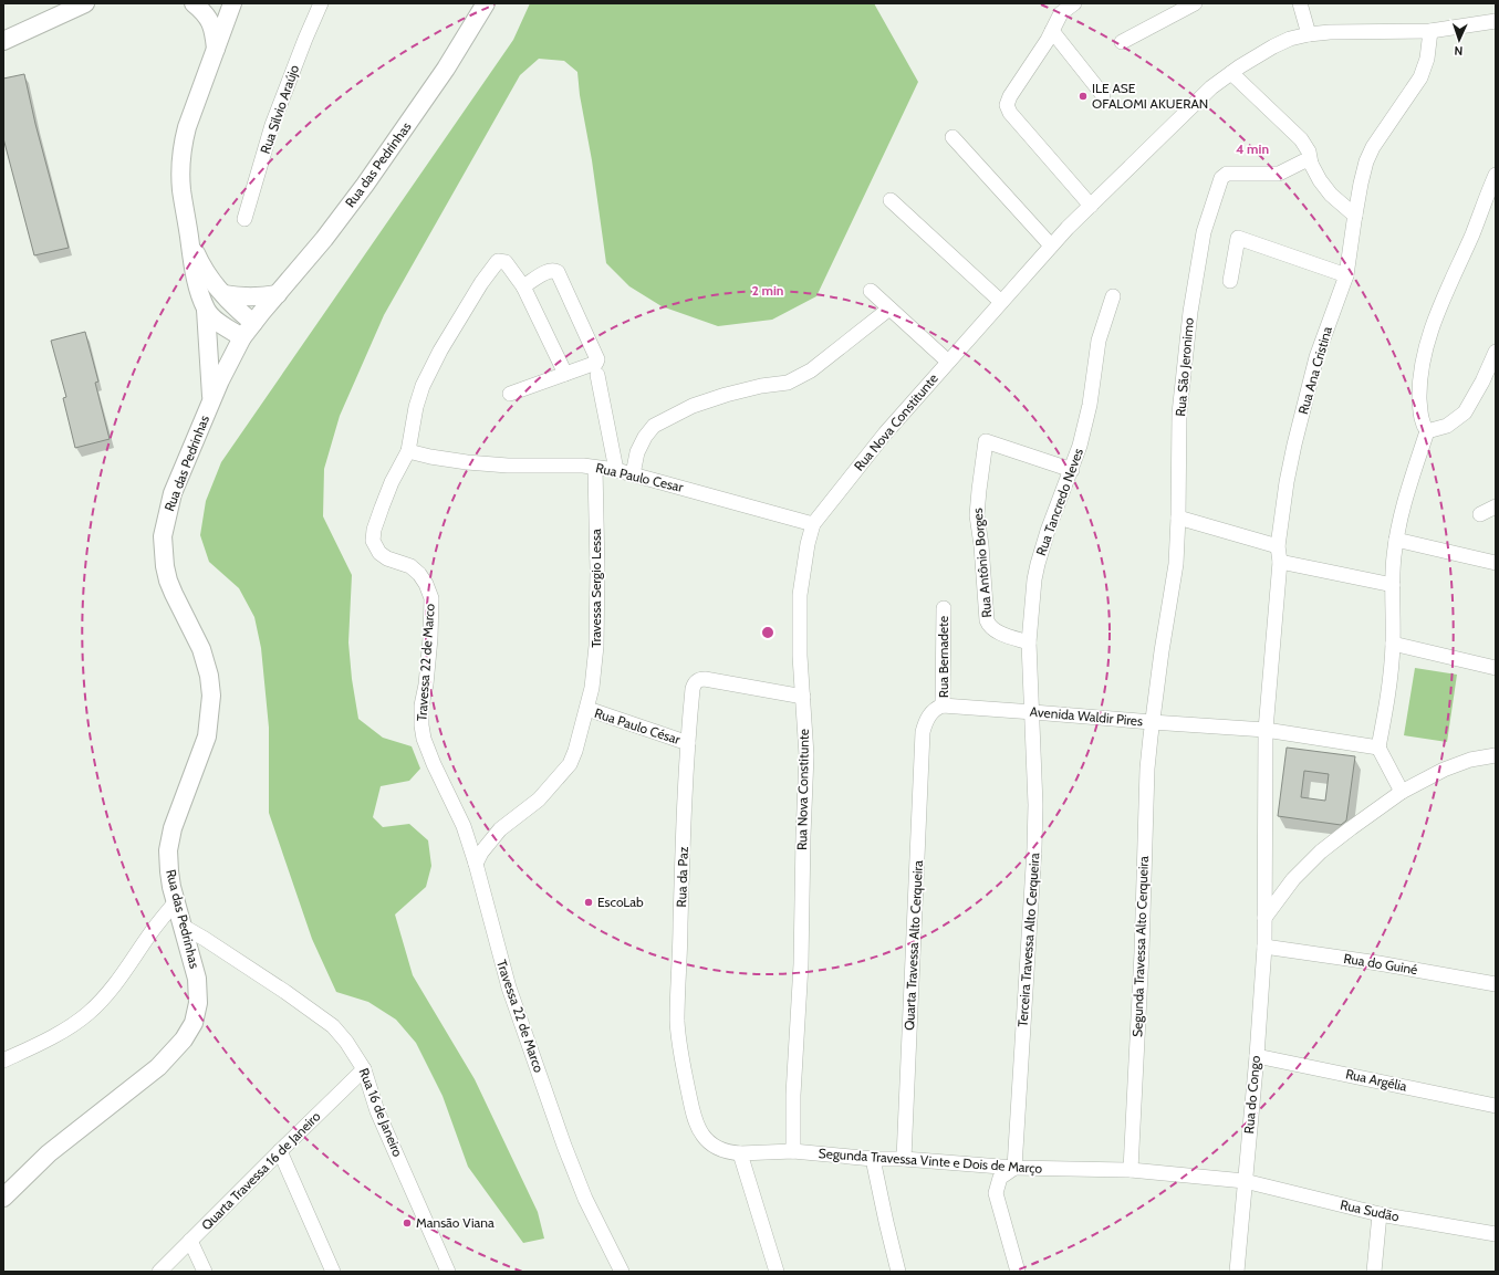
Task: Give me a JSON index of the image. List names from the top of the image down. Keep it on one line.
{"streets":{"main road":["Rua das Pedrinhas"],"street":["Rua Silvio Araújo","Rua São Jeronimo","Rua Ana Cristina","Rua Nova Constitunte","Rua Paulo Cesar","Rua Tancredo Neves","Rua Antônio Borges","Travessa Sergio Lessa","Rua Bernadete","Travessa 22 de Marco","Avenida Waldir Pires","Rua Paulo César","Rua da Paz","Terceira Travessa Alto Cerqueira","Quarta Travessa Alto Cerqueira","Segunda Travessa Alto Cerqueira","Rua do Guiné","Rua Argélia","Rua do Congo","Rua 16 de Janeiro","Segunda Travessa Vinte e Dois de Março","Quarta Travessa 16 de Janeiro","Rua Sudão"]},"crossings":[["Rua das Pedrinhas","Rua 16 de Janeiro"],["Rua São Jeronimo","Avenida Waldir Pires"],["Rua São Jeronimo","Segunda Travessa Alto Cerqueira"],["Rua Ana Cristina","Rua Nova Constitunte"],["Rua Ana Cristina","Avenida Waldir Pires"],["Rua Ana Cristina","Rua do Congo"],["Rua Nova Constitunte","Rua Paulo Cesar"],["Rua Nova Constitunte","Rua da Paz"],["Rua Nova Constitunte","Segunda Travessa Vinte e Dois de Março"],["Rua Paulo Cesar","Travessa Sergio Lessa"],["Rua Paulo Cesar","Travessa 22 de Marco"],["Rua Tancredo Neves","Rua Antônio Borges"],["Rua Tancredo Neves","Avenida Waldir Pires"],["Rua Tancredo Neves","Terceira Travessa Alto Cerqueira"],["Travessa Sergio Lessa","Travessa 22 de Marco"],["Travessa Sergio Lessa","Rua Paulo César"],["Rua Bernadete","Avenida Waldir Pires"],["Rua Bernadete","Quarta Travessa Alto Cerqueira"],["Avenida Waldir Pires","Terceira Travessa Alto Cerqueira"],["Avenida Waldir Pires","Quarta Travessa Alto Cerqueira"],["Avenida Waldir Pires","Segunda Travessa Alto Cerqueira"],["Avenida Waldir Pires","Rua do Congo"],["Rua Paulo César","Rua da Paz"],["Rua da Paz","Segunda Travessa Vinte e Dois de Março"],["Terceira Travessa Alto Cerqueira","Segunda Travessa Vinte e Dois de Março"],["Quarta Travessa Alto Cerqueira","Segunda Travessa Vinte e Dois de Março"],["Segunda Travessa Alto Cerqueira","Segunda Travessa Vinte e Dois de Março"],["Rua do Guiné","Rua do Congo"],["Rua Argélia","Rua do Congo"],["Rua do Congo","Segunda Travessa Vinte e Dois de Março"],["Rua do Congo","Rua Sudão"],["Rua 16 de Janeiro","Quarta Travessa 16 de Janeiro"],["Segunda Travessa Vinte e Dois de Março","Rua Sudão"]],"places":["ILE ASE OFALOMI AKUERAN","EscoLab","Mansão Viana"],"north":"bottom","rings":["4 min","2 min"]}
